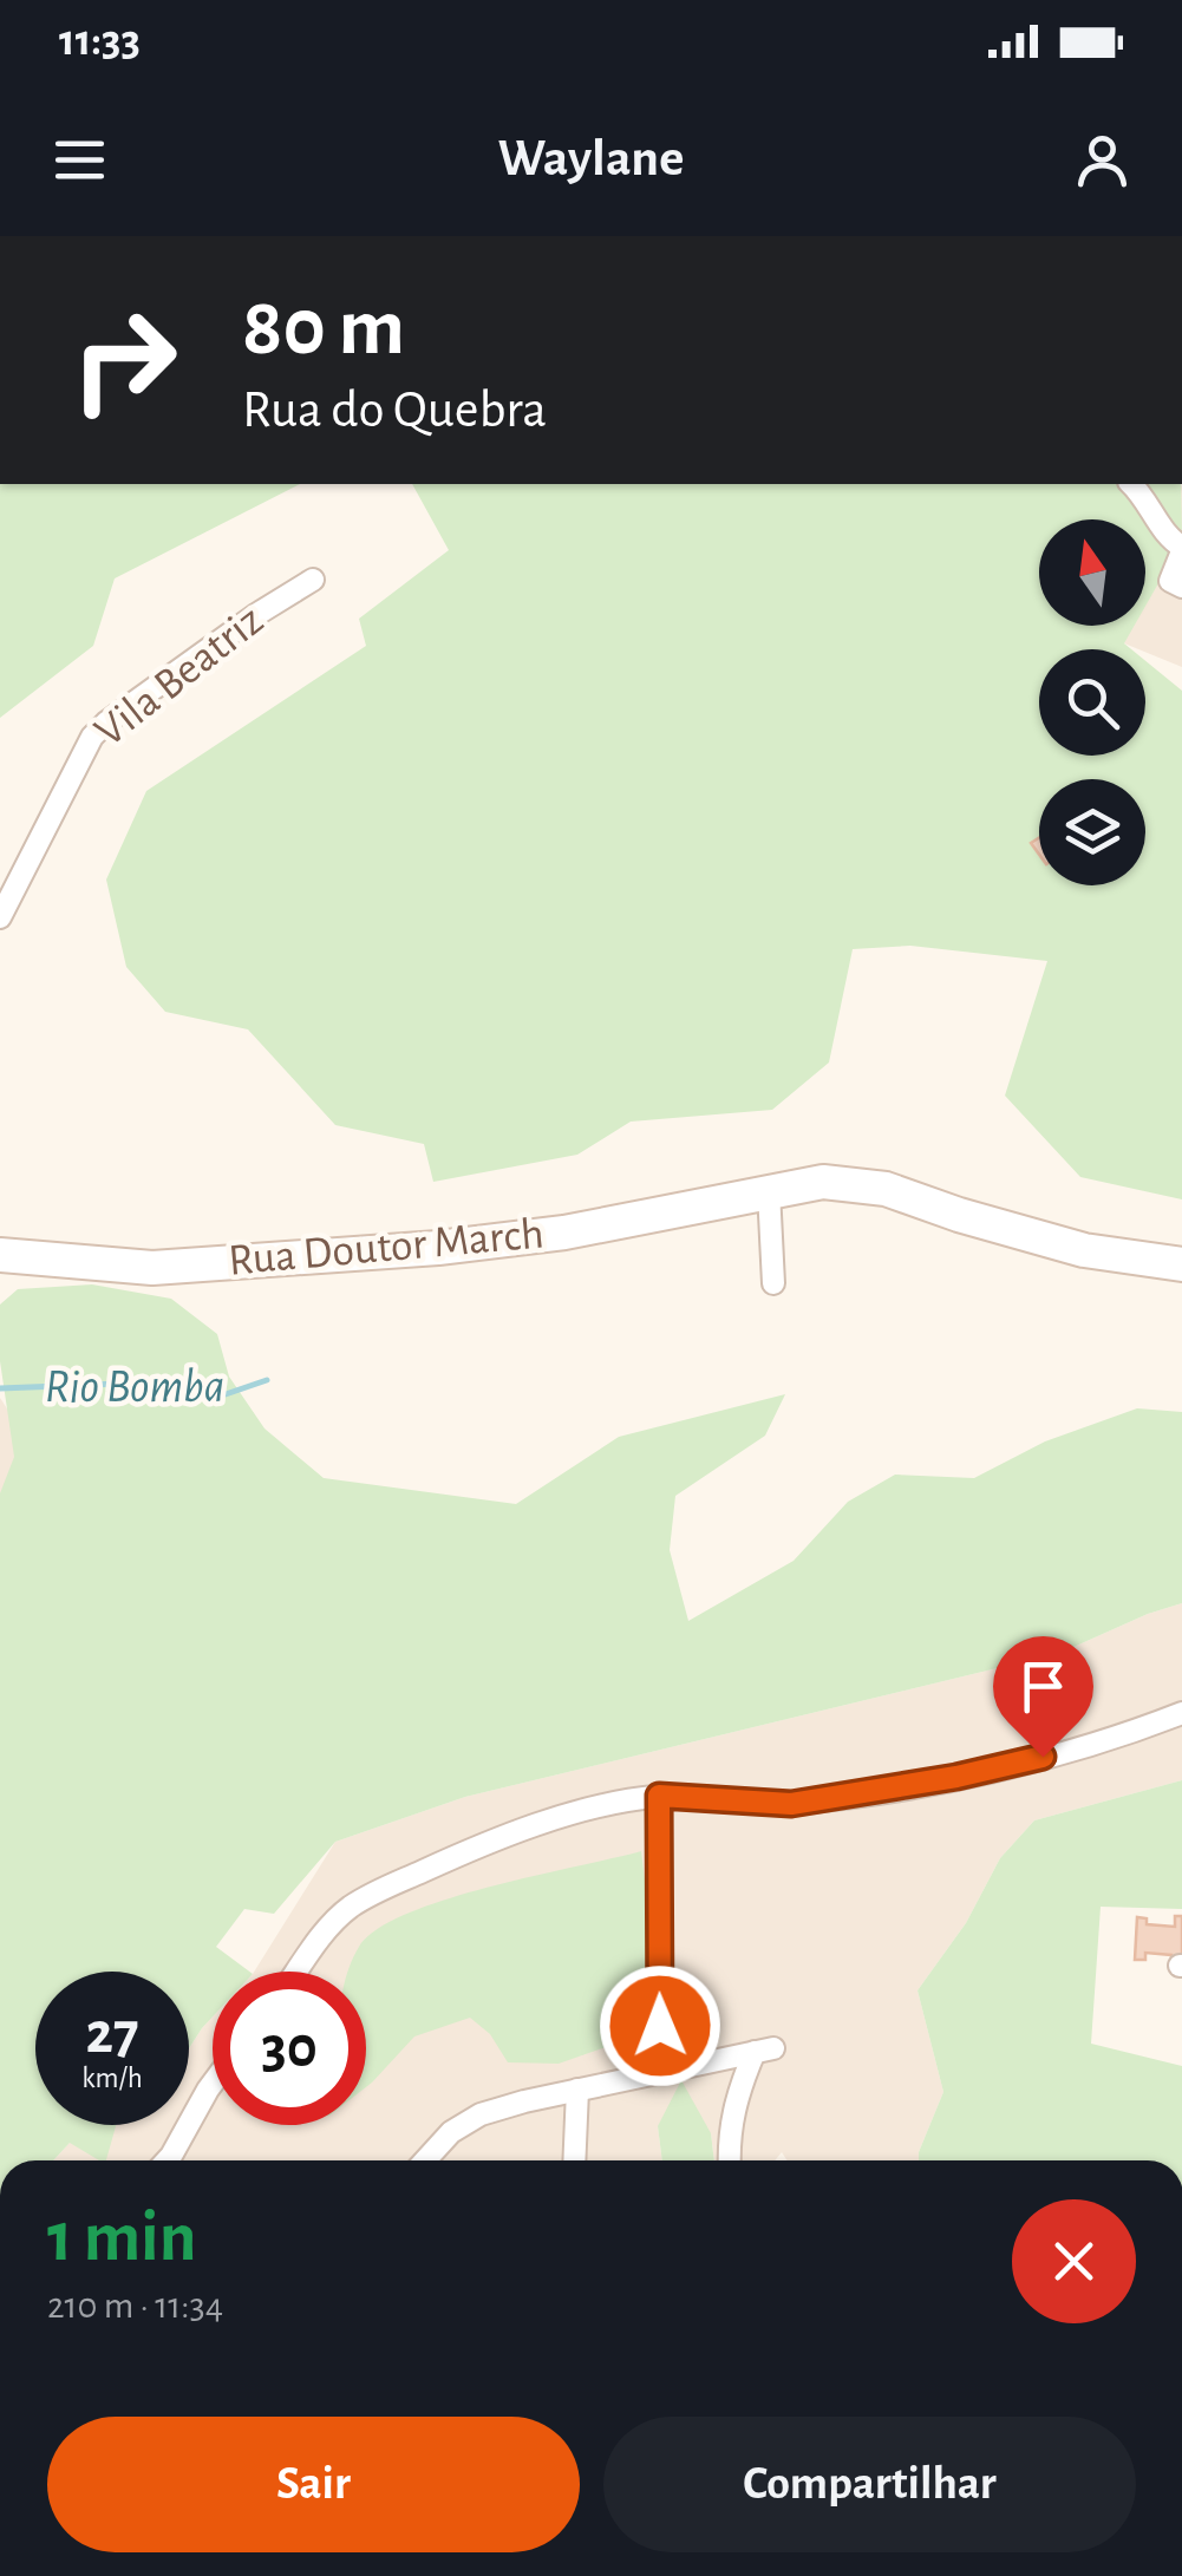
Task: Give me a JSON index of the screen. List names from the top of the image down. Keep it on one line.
{"streets":{"main road":["Rua Doutor March"],"street":["Vila Beatriz"]},"water":["Rio Bomba"],"north":"top","page":{"status":"11:33","header":"Waylane","turn":["80 m","Rua do Quebra"],"speed":"27 km/h","limit":"30","heading":["1 min","210 m · 11:34"],"buttons":["Sair","Compartilhar"]}}
